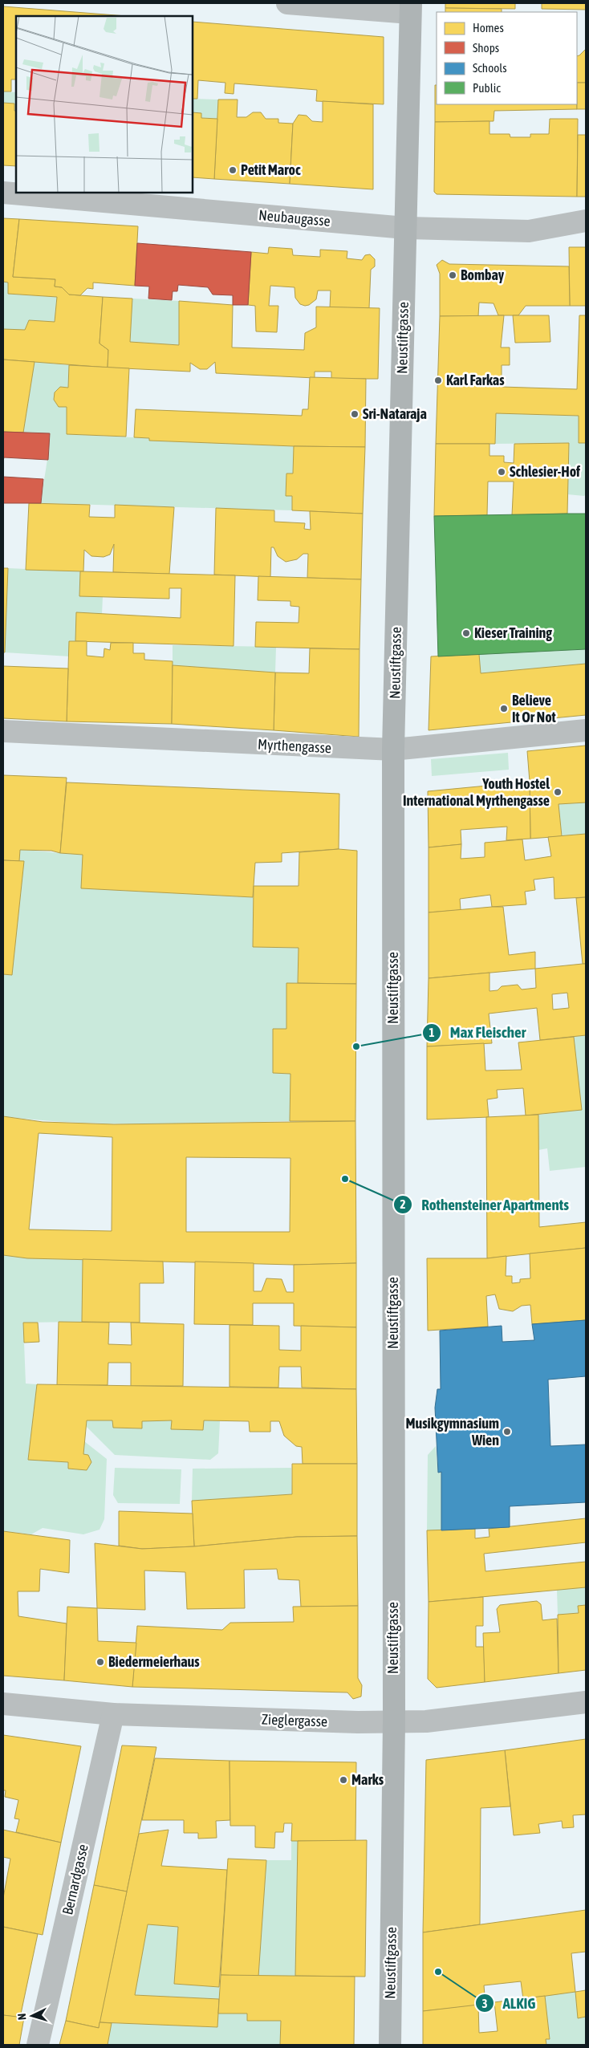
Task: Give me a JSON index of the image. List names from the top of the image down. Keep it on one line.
{"streets":{"main road":["Neustiftgasse"],"street":["Neubaugasse","Myrthengasse","Zieglergasse","Bernardgasse"]},"crossings":[["Neubaugasse","Neustiftgasse"],["Neustiftgasse","Myrthengasse"],["Neustiftgasse","Zieglergasse"],["Zieglergasse","Bernardgasse"]],"places":["Petit Maroc","Bombay","Karl Farkas","Sri-Nataraja","Schlesier-Hof","Kieser Training","Believe It Or Not","Youth Hostel International Myrthengasse","Max Fleischer","Rothensteiner Apartments","Musikgymnasium Wien","Biedermeierhaus","Marks","ALKIG"],"legend":["Homes","Shops","Schools","Public"],"north":"left"}
